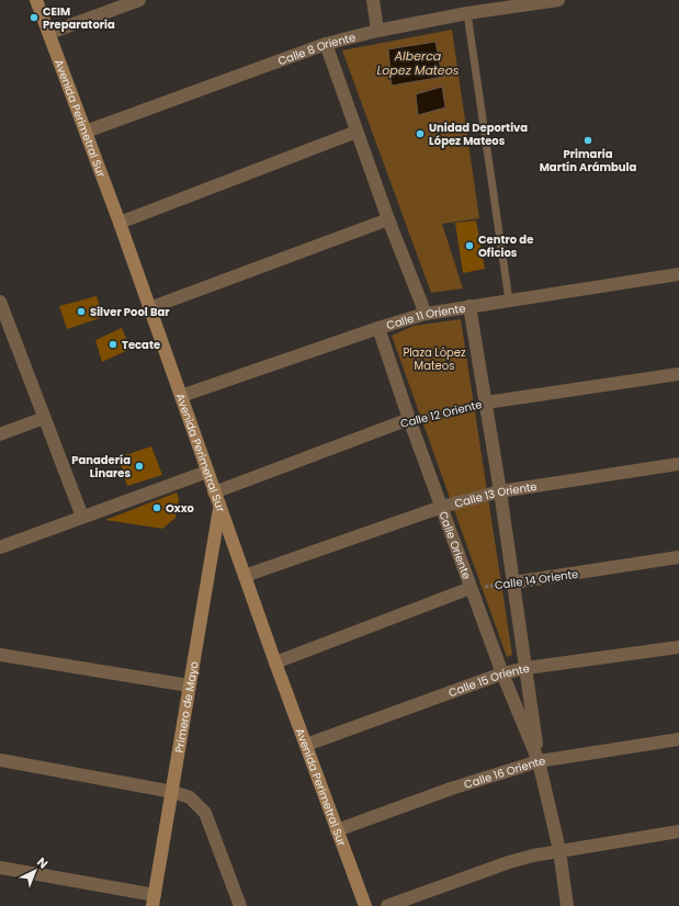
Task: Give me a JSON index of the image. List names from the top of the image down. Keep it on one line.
{"streets":{"street":["Calle 8 Oriente","Avenida Perimetral Sur","Calle 11 Oriente","Calle 12 Oriente","Calle 13 Oriente","Calle Oriente","Calle 14 Oriente","Calle 15 Oriente","Primero de Mayo","Calle 16 Oriente"]},"crossings":[["Calle 8 Oriente","Avenida Perimetral Sur"],["Avenida Perimetral Sur","Calle 11 Oriente"],["Avenida Perimetral Sur","Calle 12 Oriente"],["Avenida Perimetral Sur","Calle 13 Oriente"],["Avenida Perimetral Sur","Calle 15 Oriente"],["Avenida Perimetral Sur","Primero de Mayo"],["Avenida Perimetral Sur","Calle 16 Oriente"],["Calle 11 Oriente","Calle Oriente"],["Calle 12 Oriente","Calle Oriente"],["Calle 13 Oriente","Calle Oriente"],["Calle Oriente","Calle 14 Oriente"],["Calle Oriente","Calle 15 Oriente"],["Calle Oriente","Calle 16 Oriente"]],"water":["Alberca Lopez Mateos"],"parks":["Plaza López Mateos"],"places":["CEIM Preparatoria","Unidad Deportiva López Mateos","Primaria Martín Arámbula","Centro de Oficios","Silver Pool Bar","Tecate","Panadería Linares","Oxxo"],"north":"top right"}
